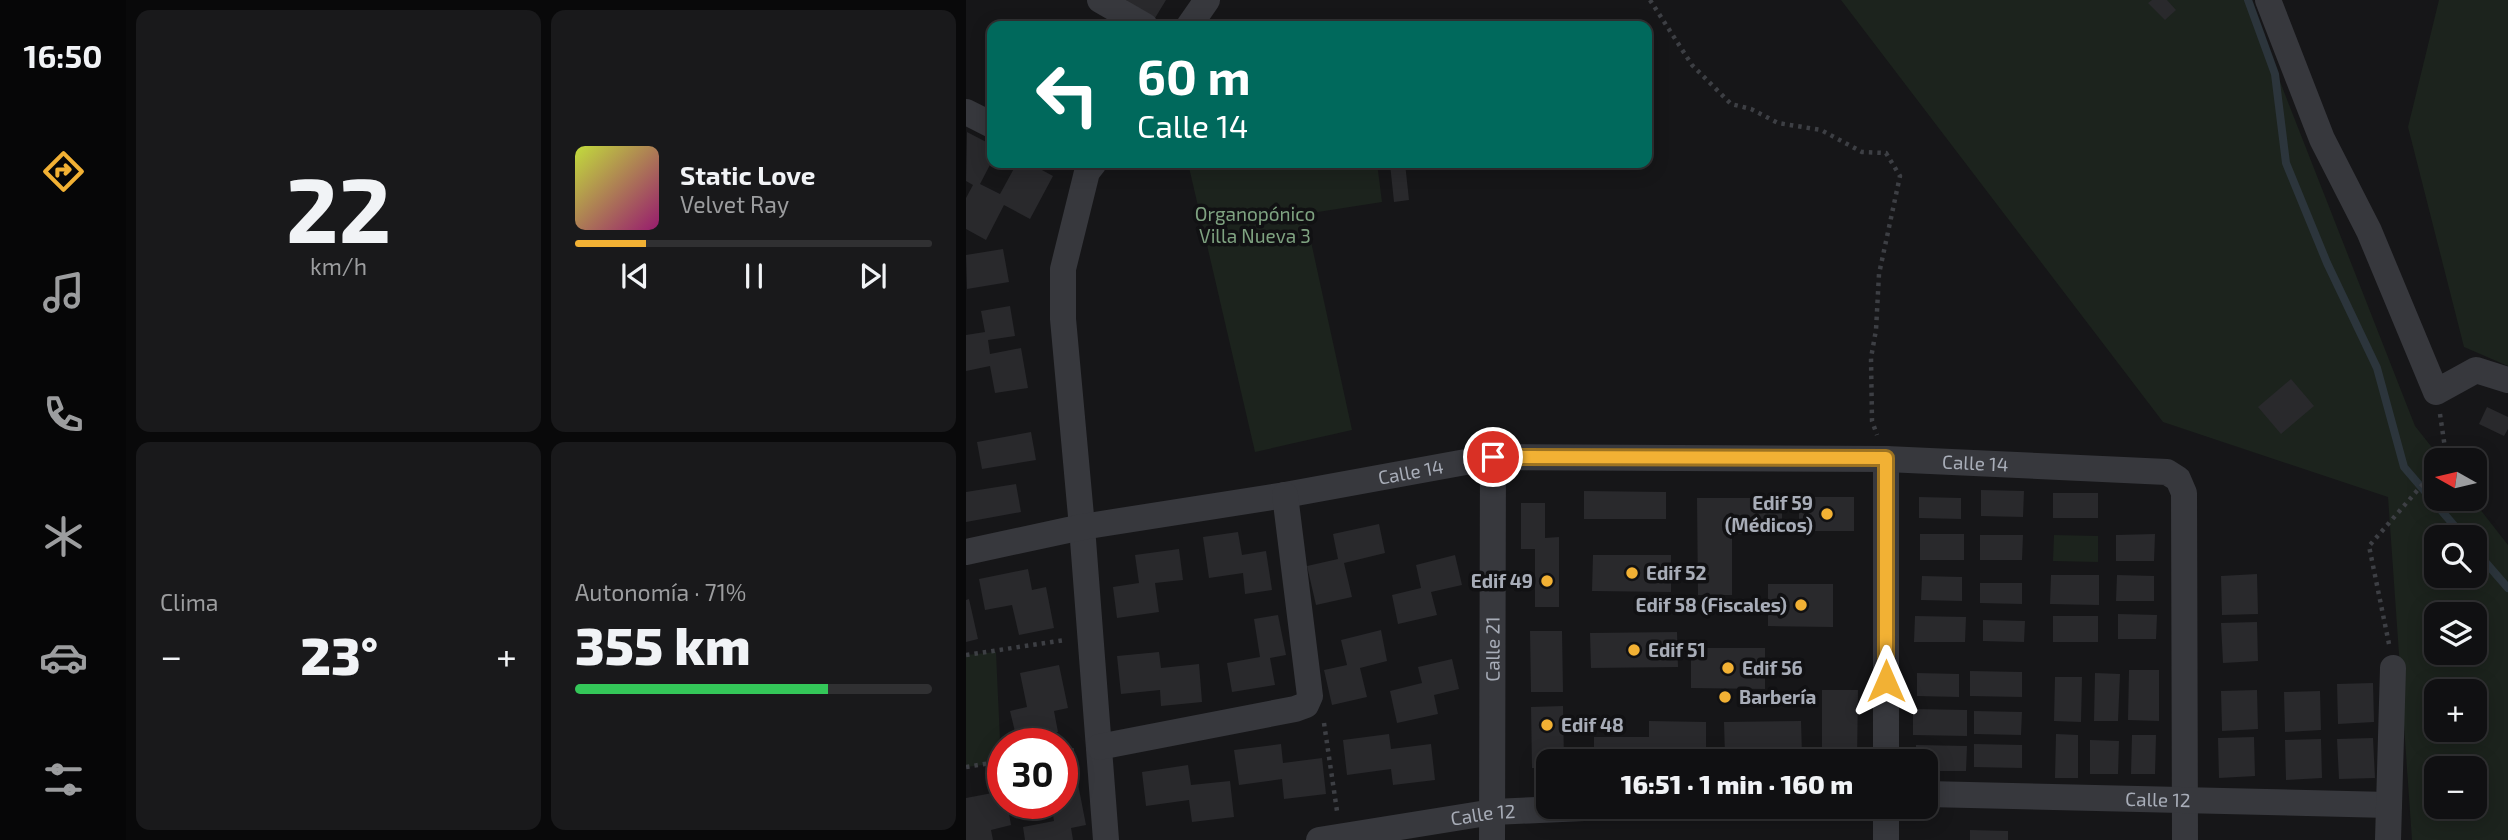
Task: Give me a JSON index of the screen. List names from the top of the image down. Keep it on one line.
{"streets":{"street":["Calle 14","Calle 21","Calle 12"]},"crossings":[["Calle 14","Calle 21"],["Calle 14","Calle 12"],["Calle 21","Calle 12"]],"parks":["Organopónico Villa Nueva 3"],"places":["Edif 59 (Médicos)","Edif 52","Edif 49","Edif 58 (Fiscales)","Edif 51","Edif 56","Barbería","Edif 48"],"north":"left","page":{"tabs":"16:50","tile":[["22","km/h"],"Clima",["Autonomía · 71%","355 km"]],"turn":["60 m","Calle 14"],"song":["Static Love","Velvet Ray"],"map_buttons":["+","−"],"heat":["−","23°","+"],"limit":"30","trip":"16:51 · 1 min · 160 m"}}
